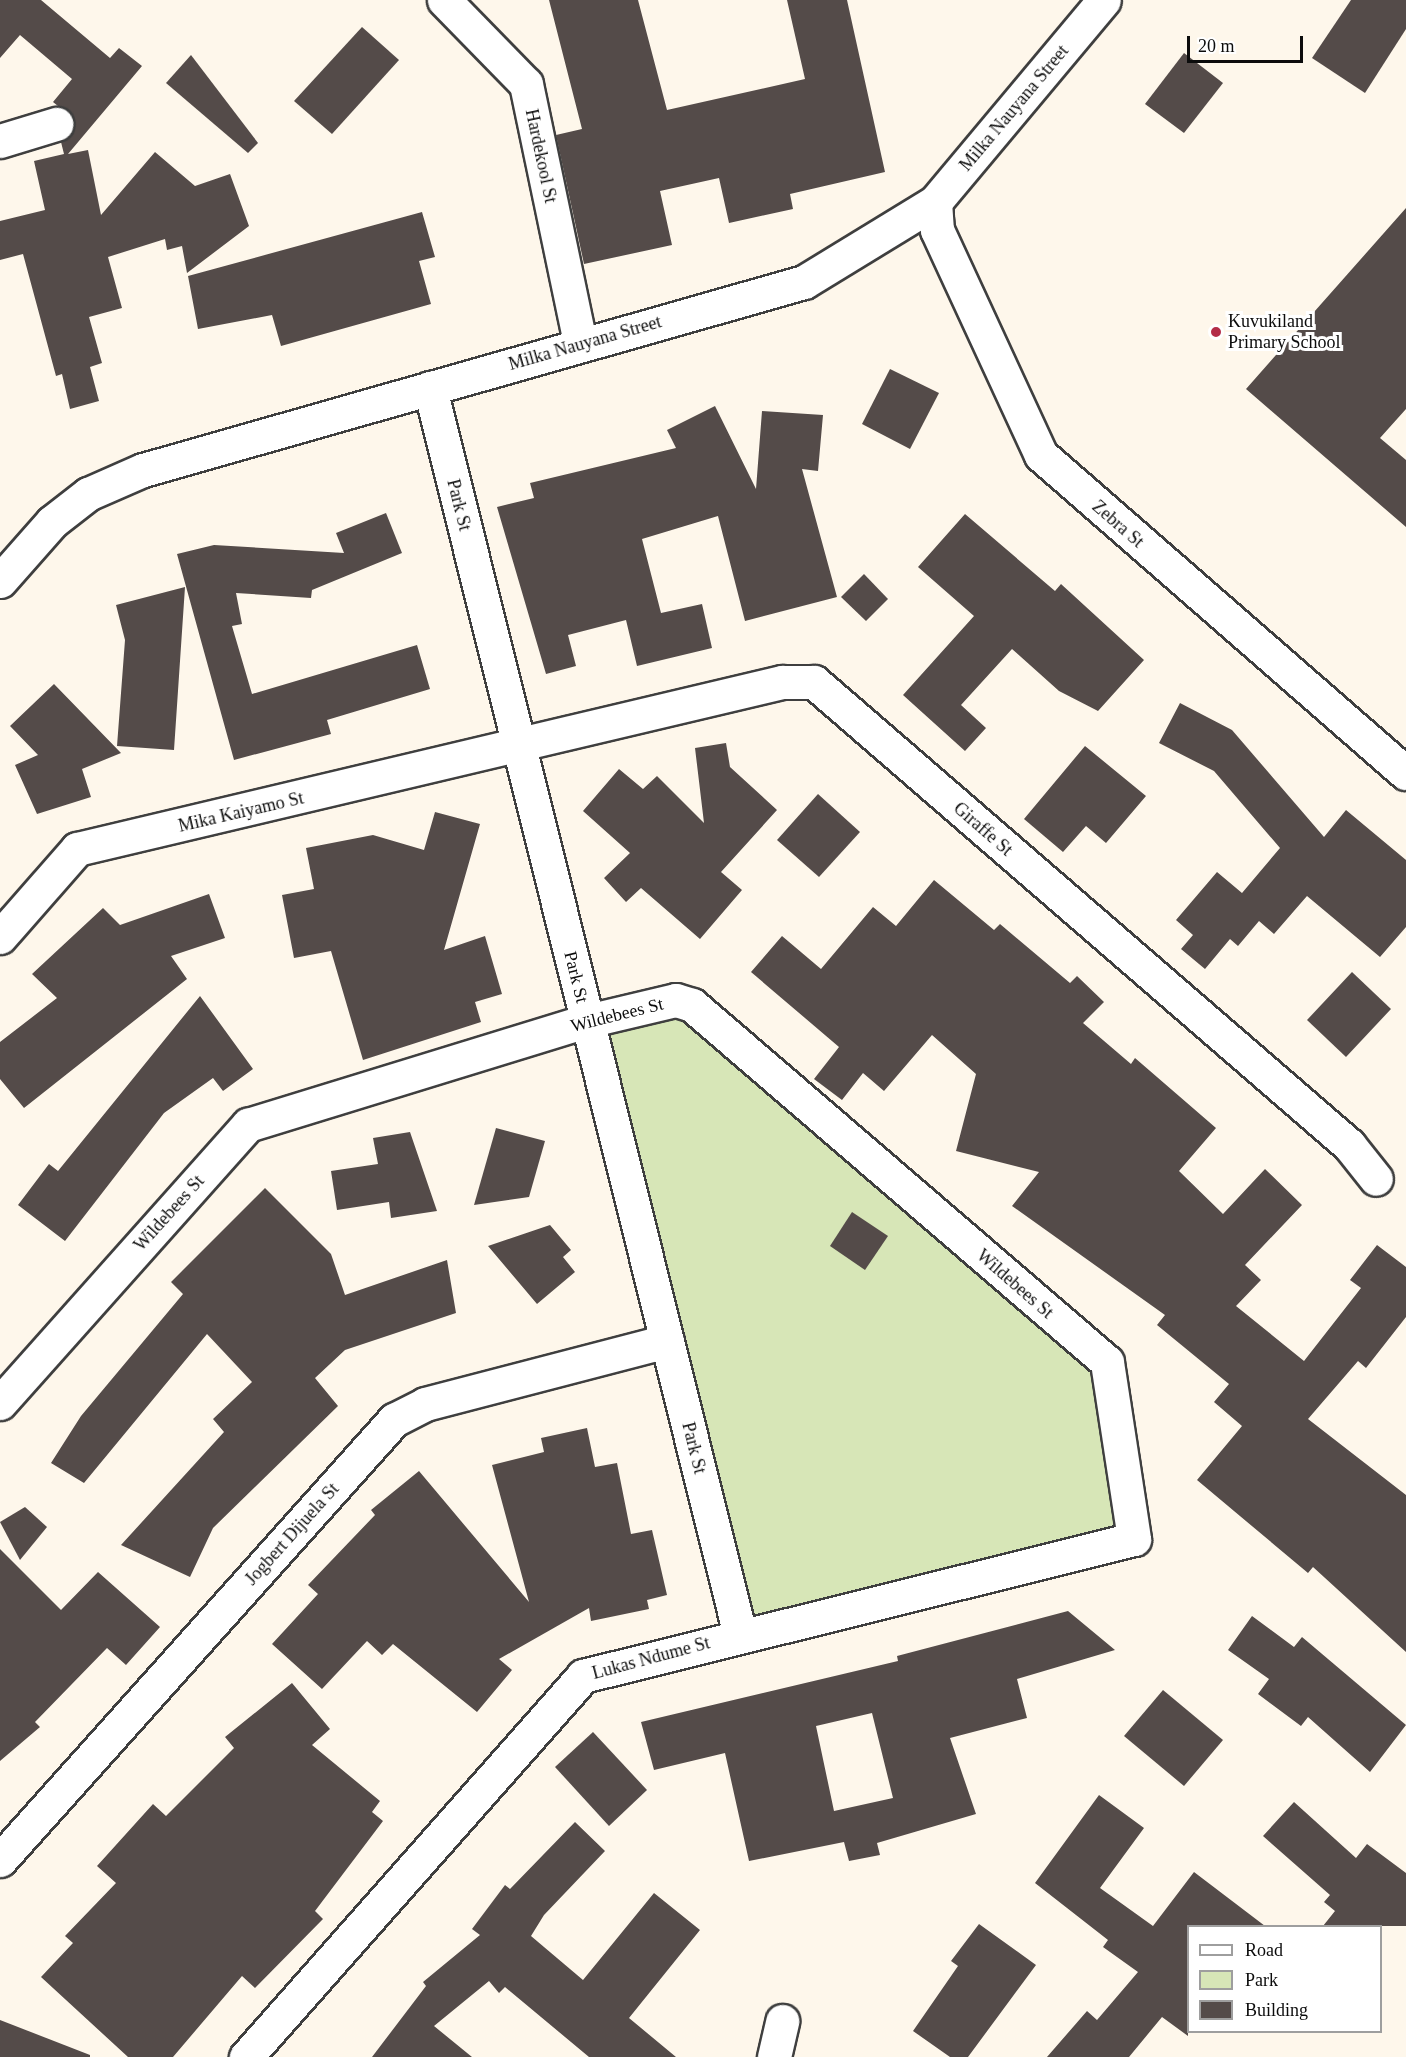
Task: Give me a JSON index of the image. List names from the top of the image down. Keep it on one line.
{"streets":{"street":["Milka Nauyana Street","Hardekool St","Park St","Zebra St","Mika Kaiyamo St","Giraffe St","Wildebees St","Jogbert Dijuela St","Lukas Ndume St"]},"crossings":[["Milka Nauyana Street","Hardekool St"],["Milka Nauyana Street","Park St"],["Milka Nauyana Street","Zebra St"],["Park St","Mika Kaiyamo St"],["Park St","Giraffe St"],["Park St","Wildebees St"],["Park St","Jogbert Dijuela St"],["Park St","Lukas Ndume St"],["Mika Kaiyamo St","Giraffe St"],["Wildebees St","Lukas Ndume St"]],"places":["Kuvukiland Primary School"],"legend":["Road","Park","Building"],"scale_bar":"20 m"}
